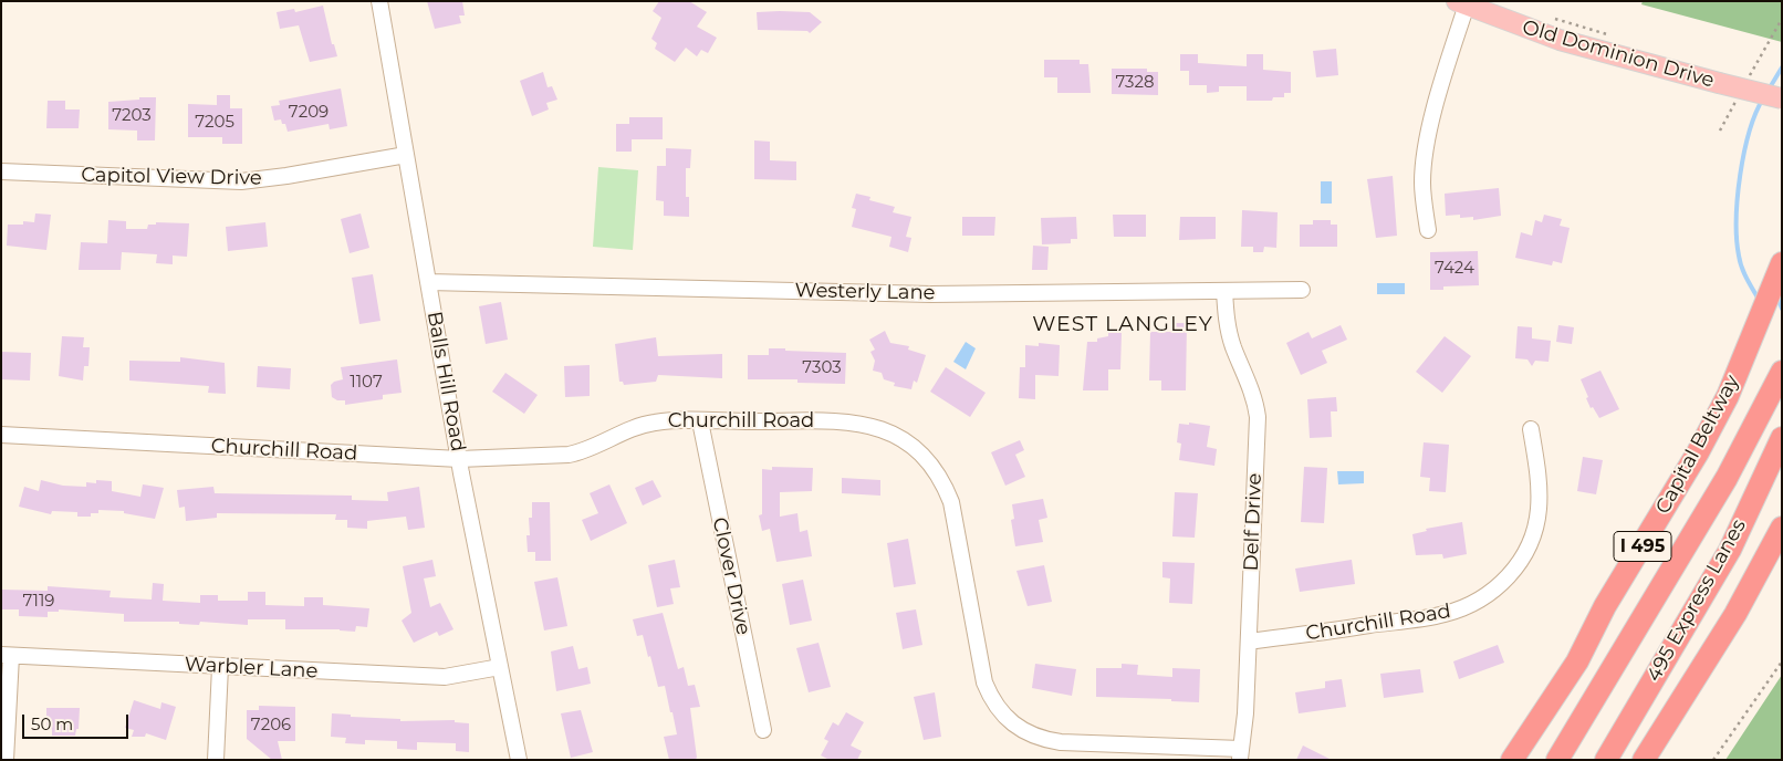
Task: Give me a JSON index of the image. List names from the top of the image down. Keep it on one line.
{"streets":{"highway":["Capital Beltway","I 495","495 Express Lanes"],"main road":["Old Dominion Drive"],"street":["Capitol View Drive","Westerly Lane","Balls Hill Road","Churchill Road","Delf Drive","Clover Drive","Warbler Lane"]},"crossings":[["Capitol View Drive","Balls Hill Road"],["Westerly Lane","Balls Hill Road"],["Westerly Lane","Delf Drive"],["Balls Hill Road","Churchill Road"],["Balls Hill Road","Warbler Lane"],["Churchill Road","Delf Drive"],["Churchill Road","Clover Drive"]],"districts":["WEST LANGLEY"],"house_numbers":["7328","7209","7203","7205","7424","7303","1107","7119","7206"],"scale_bar":"50 m"}
